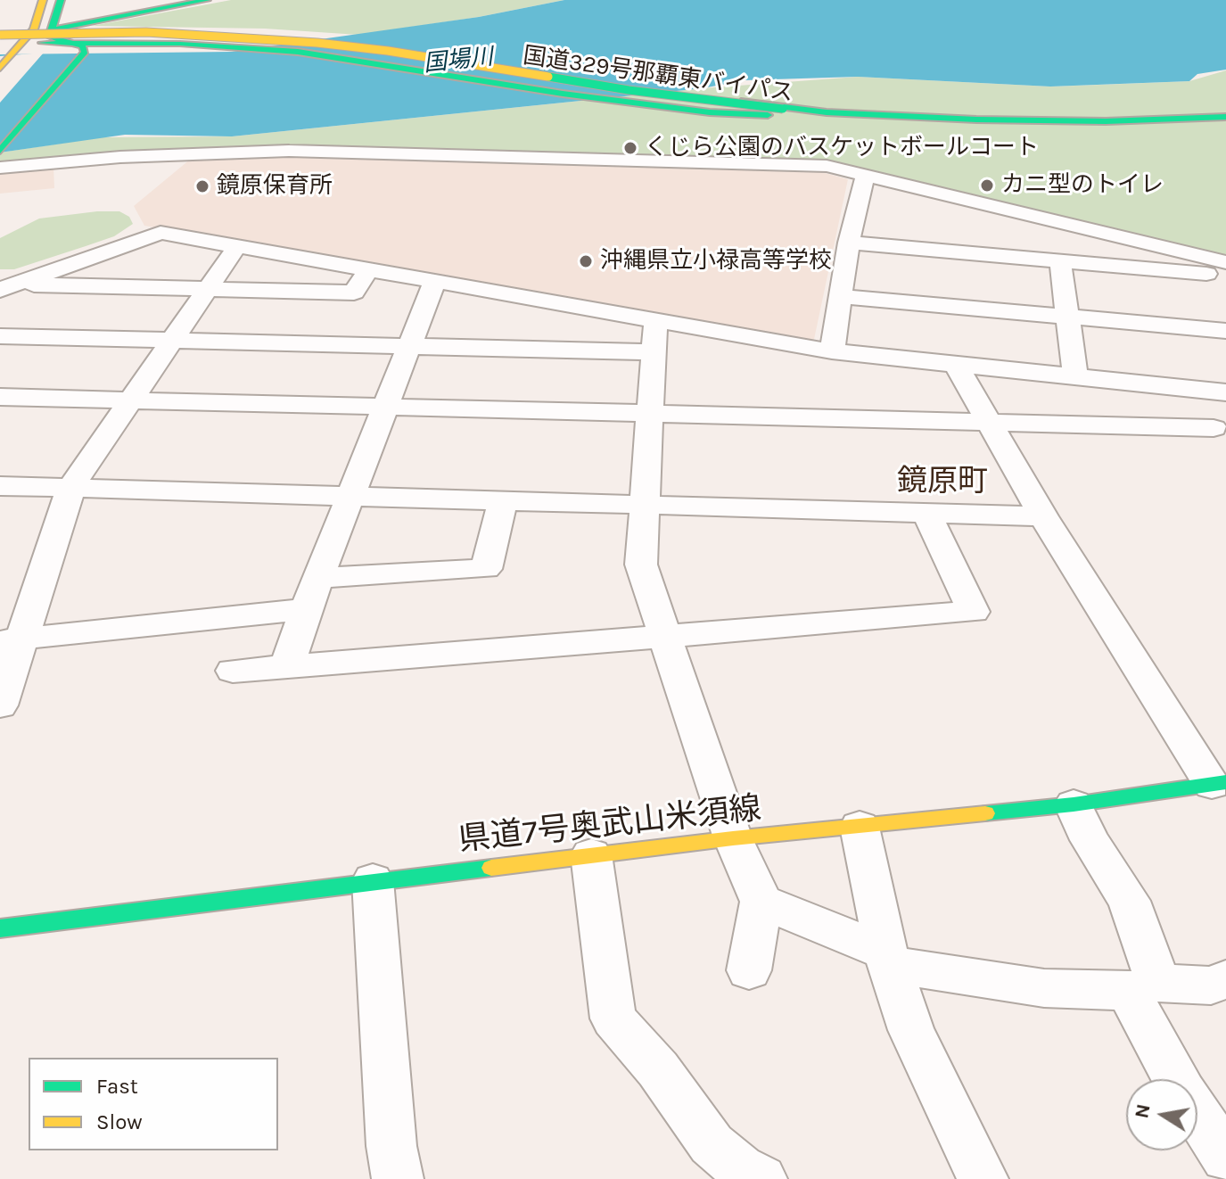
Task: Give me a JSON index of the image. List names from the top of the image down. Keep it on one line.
{"streets":{"main road":["国道329号那覇東バイパス","県道7号奥武山米須線"]},"districts":["鏡原町"],"water":["国場川"],"places":["くじら公園のバスケットボールコート","カニ型のトイレ","鏡原保育所","沖縄県立小禄高等学校"],"legend":["Fast","Slow"],"north":"left"}
